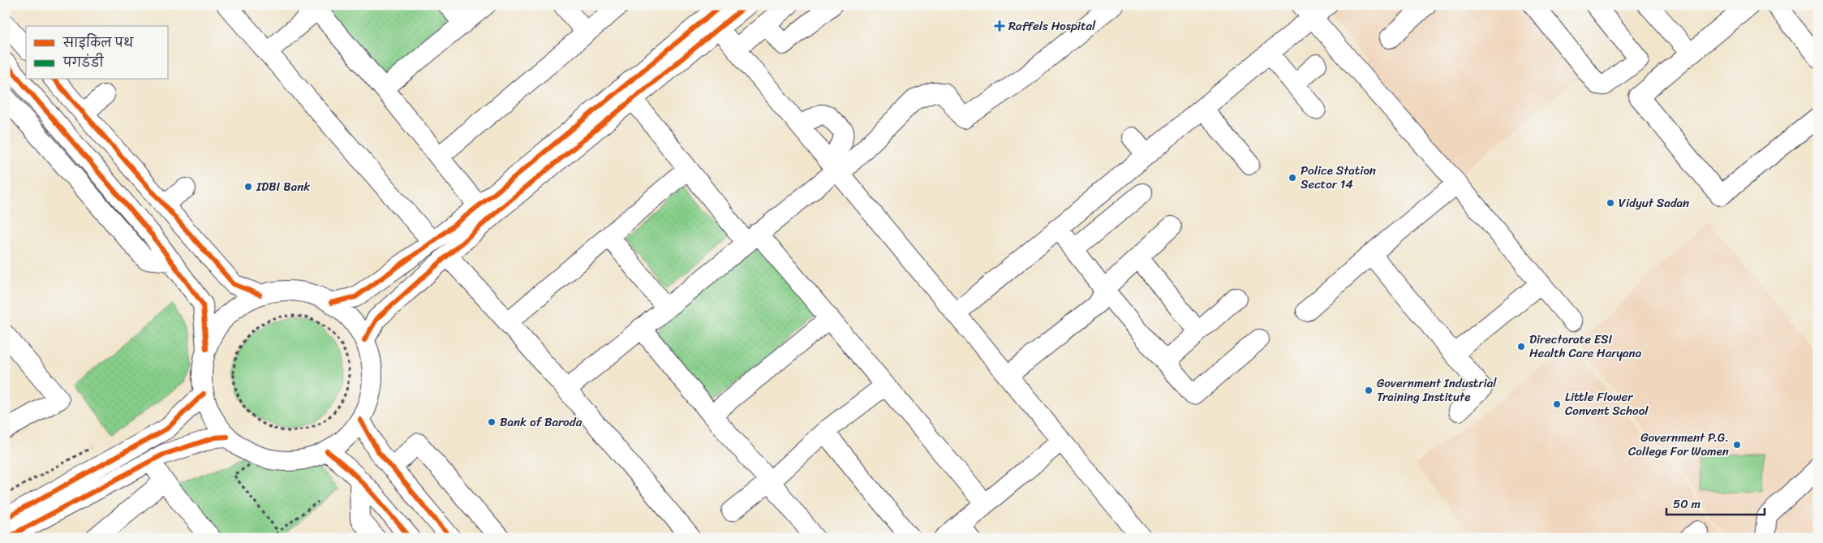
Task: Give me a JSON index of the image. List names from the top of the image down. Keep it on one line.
{"places":{"health":["Raffels Hospital"],"other":["Police Station Sector 14","IDBI Bank","Vidyut Sadan","Directorate ESI Health Care Haryana","Government Industrial Training Institute","Little Flower Convent School","Bank of Baroda","Government P.G. College For Women"]},"legend":["साइकिल पथ","पगडंडी"],"scale_bar":"50 m"}
